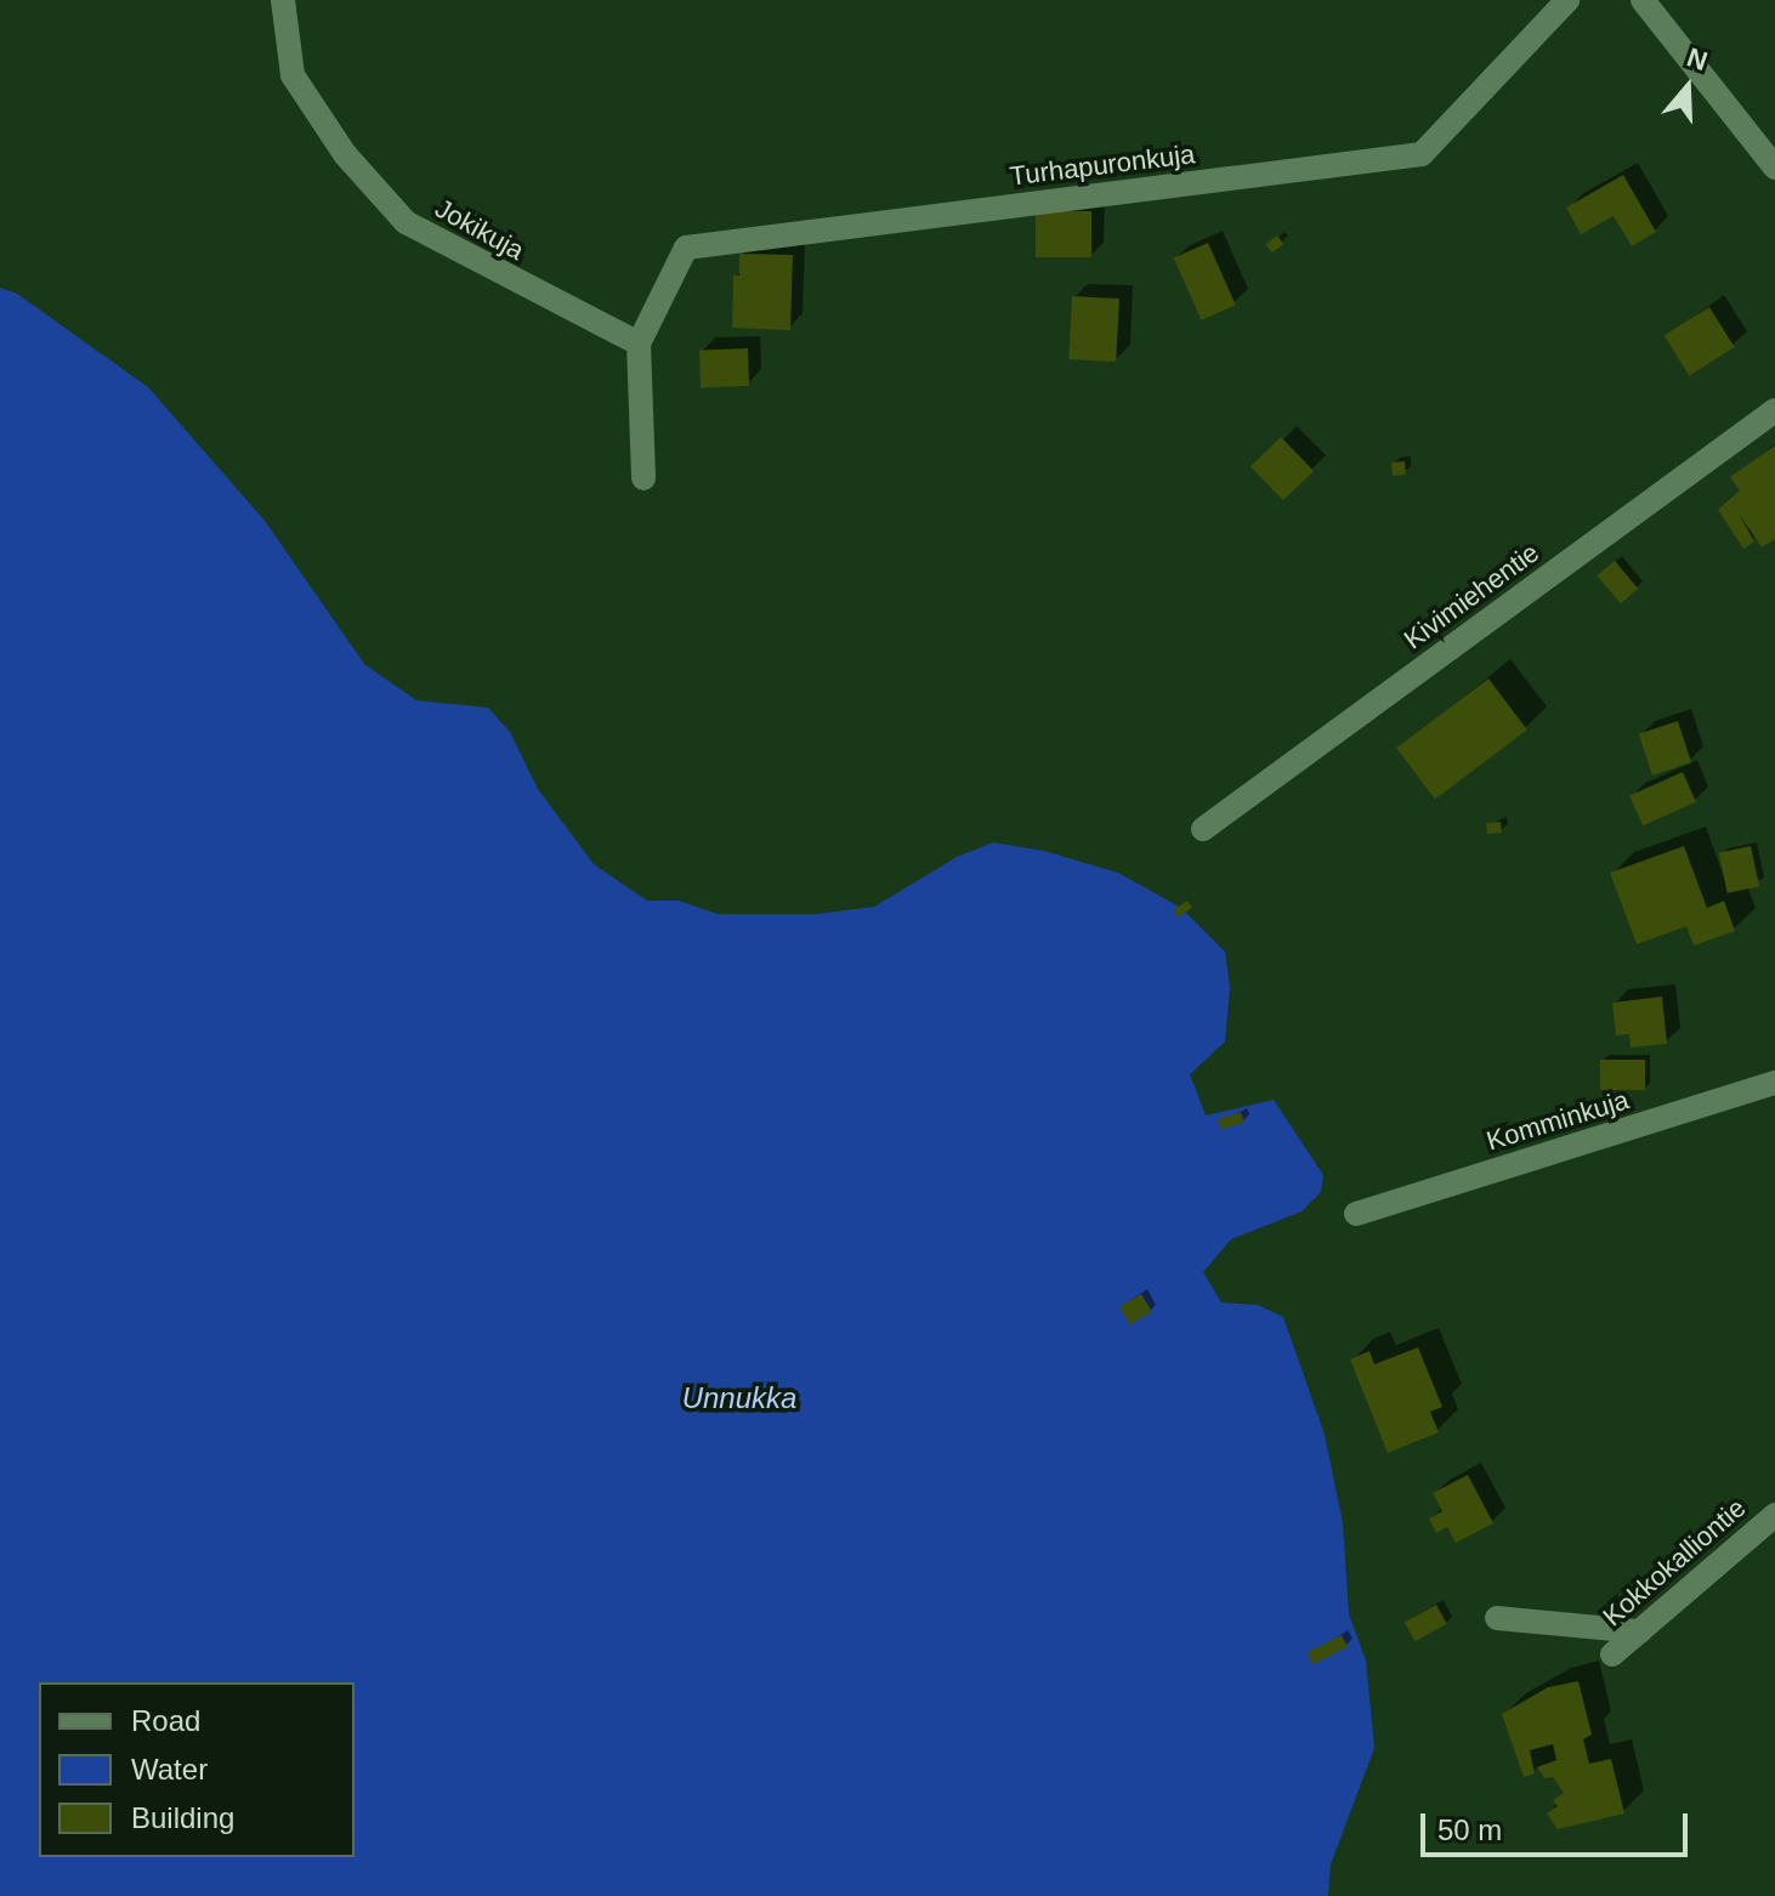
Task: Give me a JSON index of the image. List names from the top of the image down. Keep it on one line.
{"streets":{"street":["Turhapuronkuja","Jokikuja","Kivimiehentie","Komminkuja","Kokkokalliontie"]},"crossings":[["Turhapuronkuja","Jokikuja"]],"water":["Unnukka"],"legend":["Road","Water","Building"],"scale_bar":"50 m","north":"top"}
